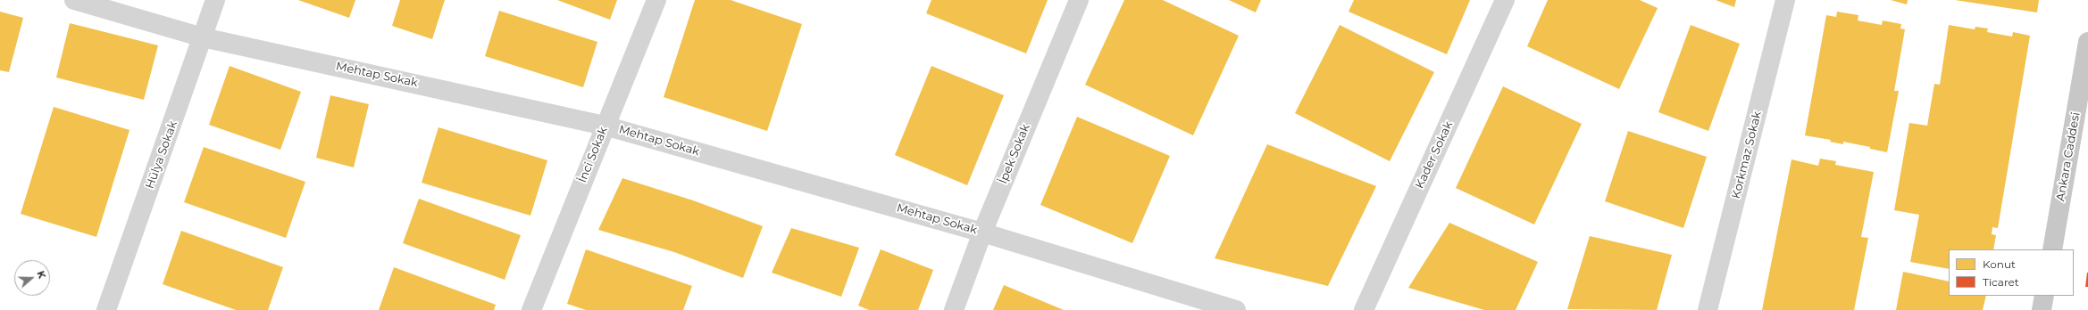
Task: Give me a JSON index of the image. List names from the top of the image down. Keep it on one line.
{"streets":{"main road":["Ankara Caddesi"],"street":["Mehtap Sokak","İpek Sokak","Hülya Sokak","İnci Sokak","Kader Sokak","Korkmaz Sokak"]},"crossings":[["Mehtap Sokak","İpek Sokak"],["Mehtap Sokak","Hülya Sokak"],["Mehtap Sokak","İnci Sokak"]],"legend":["Konut","Ticaret"],"north":"right"}
